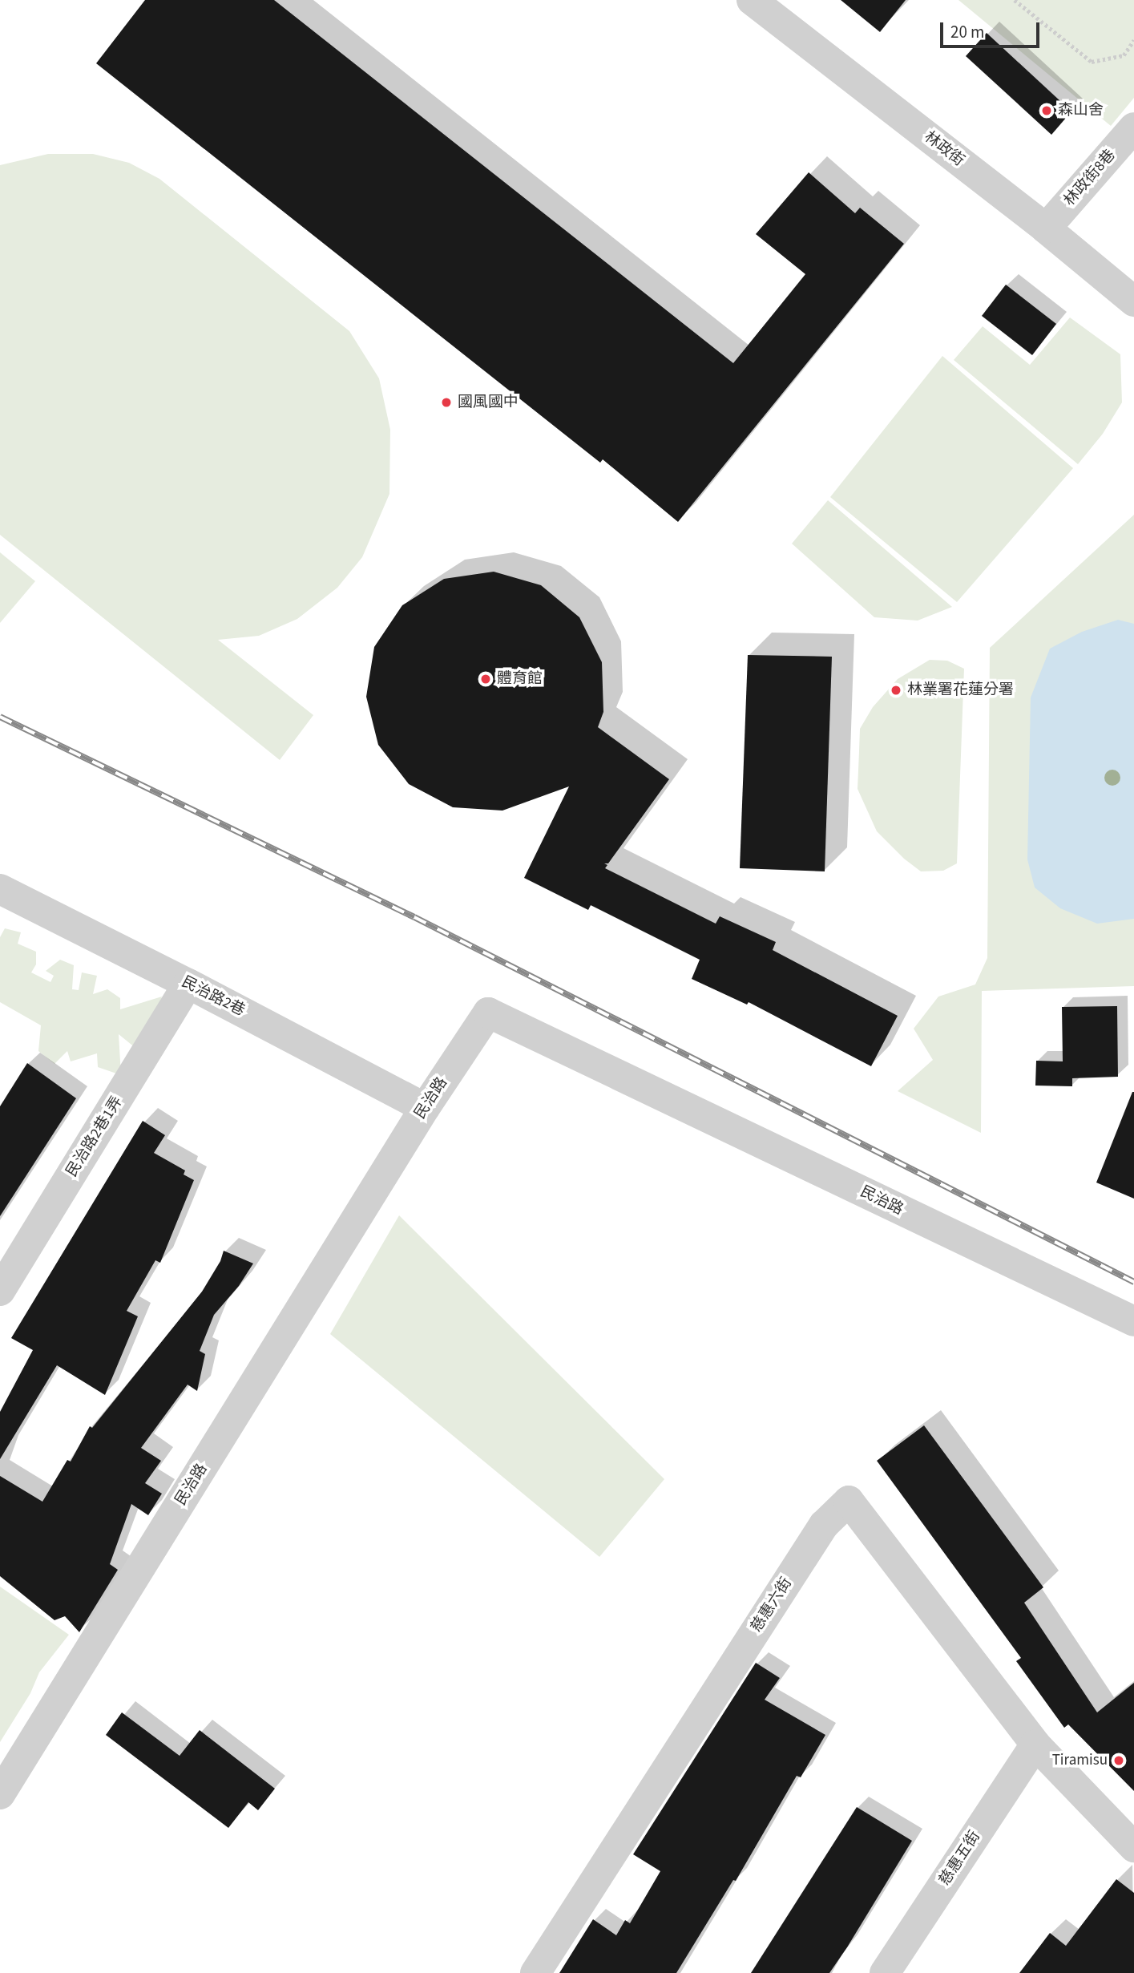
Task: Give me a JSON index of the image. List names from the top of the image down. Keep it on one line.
{"streets":{"street":["林政街","林政街8巷","民治路2巷","民治路","民治路2巷1弄","慈惠六街","慈惠五街"]},"crossings":[["林政街","林政街8巷"],["民治路2巷","民治路"],["民治路2巷","民治路2巷1弄"],["慈惠六街","慈惠五街"]],"places":["森山舍","國風國中","體育館","林業署花蓮分署","Tiramisu"],"scale_bar":"20 m"}
